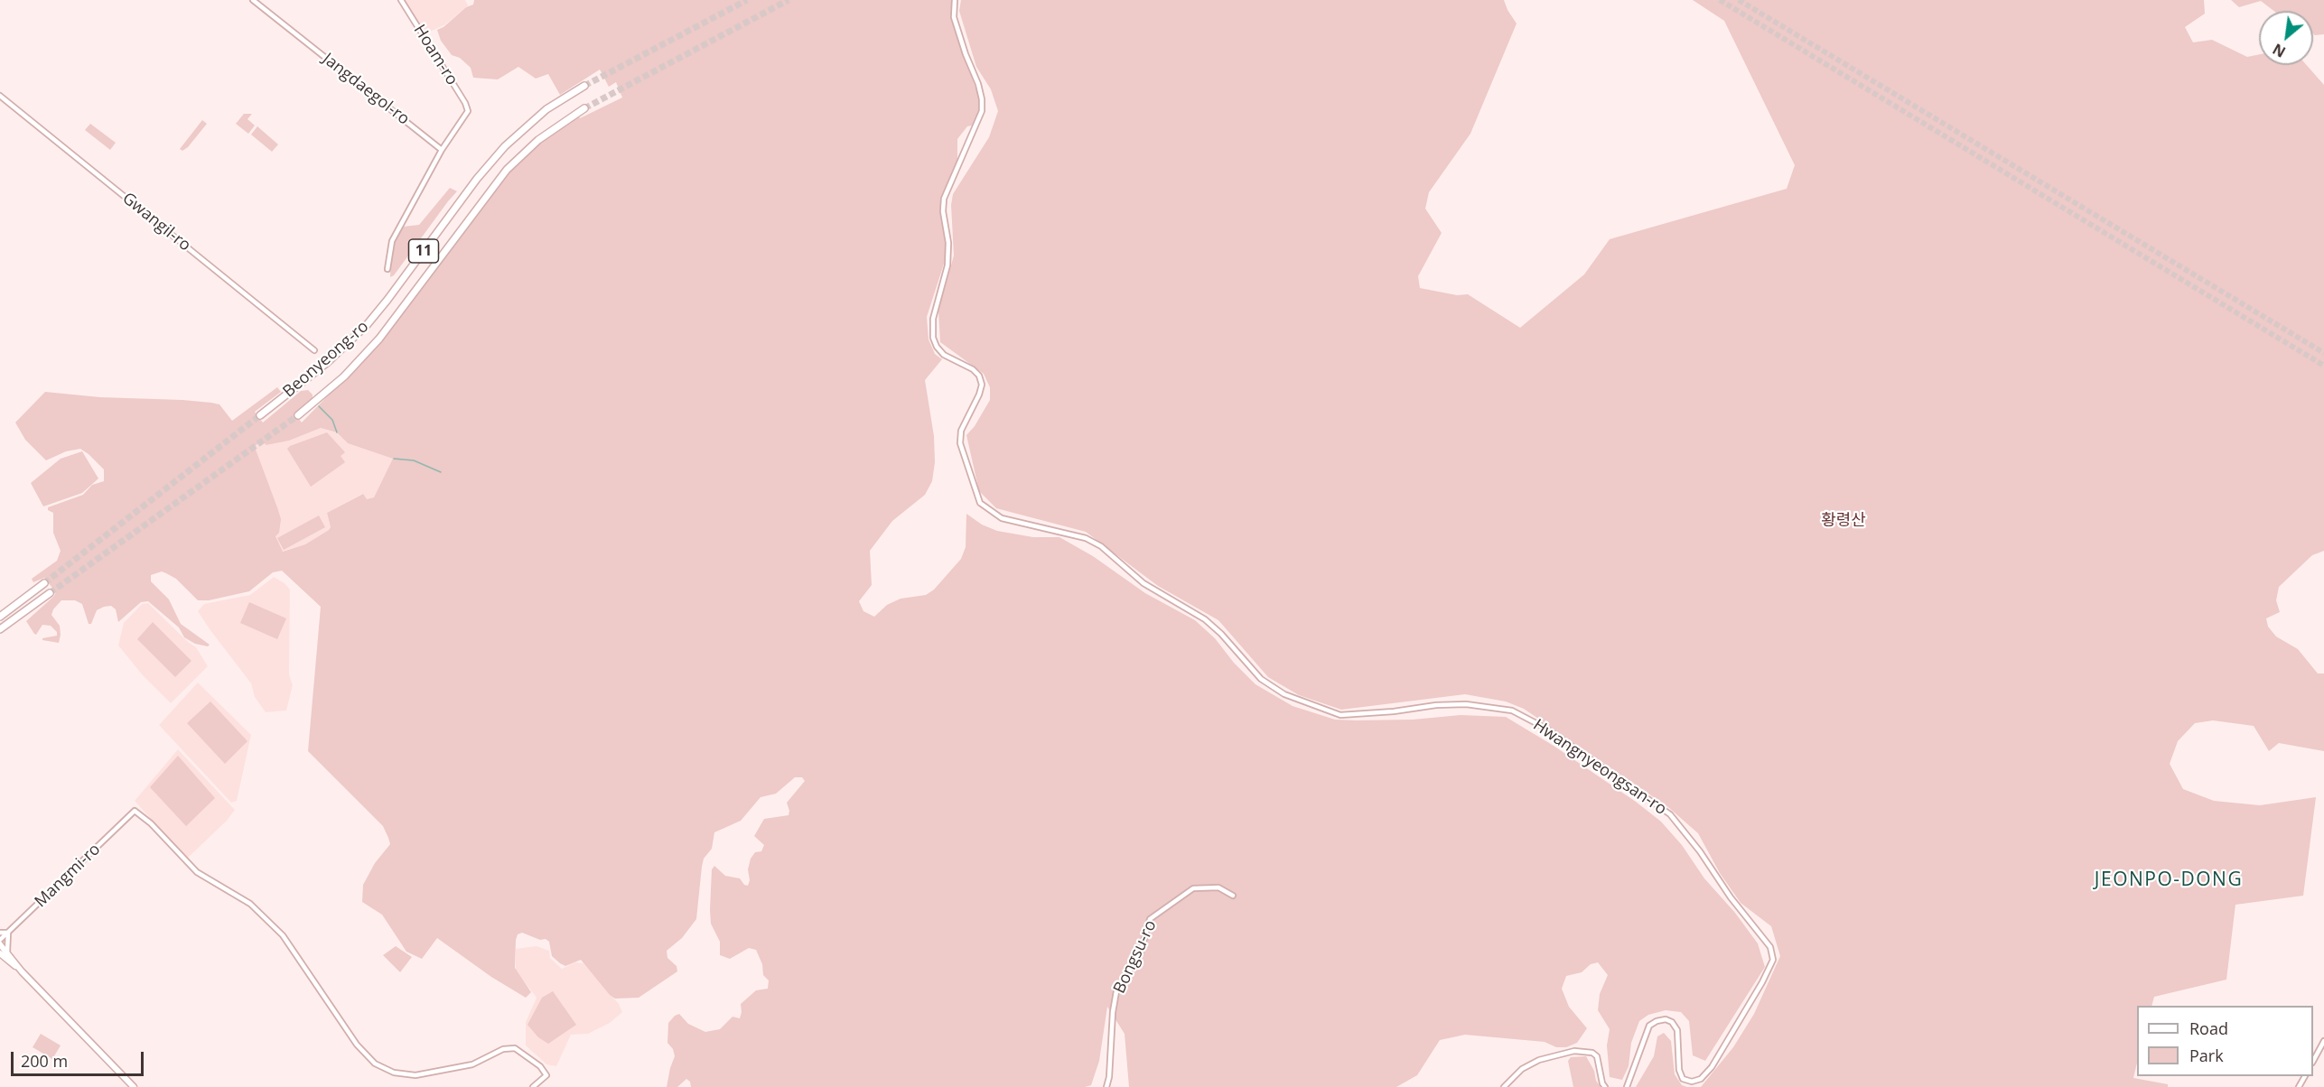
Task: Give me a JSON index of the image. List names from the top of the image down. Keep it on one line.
{"streets":{"highway":["11","Beonyeong-ro"],"street":["Hoam-ro","Jangdaegol-ro","Gwangil-ro","Hwangnyeongsan-ro","Mangmi-ro","Bongsu-ro"]},"crossings":[["Hoam-ro","Jangdaegol-ro"]],"districts":["JEONPO-DONG"],"parks":["황령산"],"legend":["Road","Park"],"scale_bar":"200 m","north":"bottom left"}
